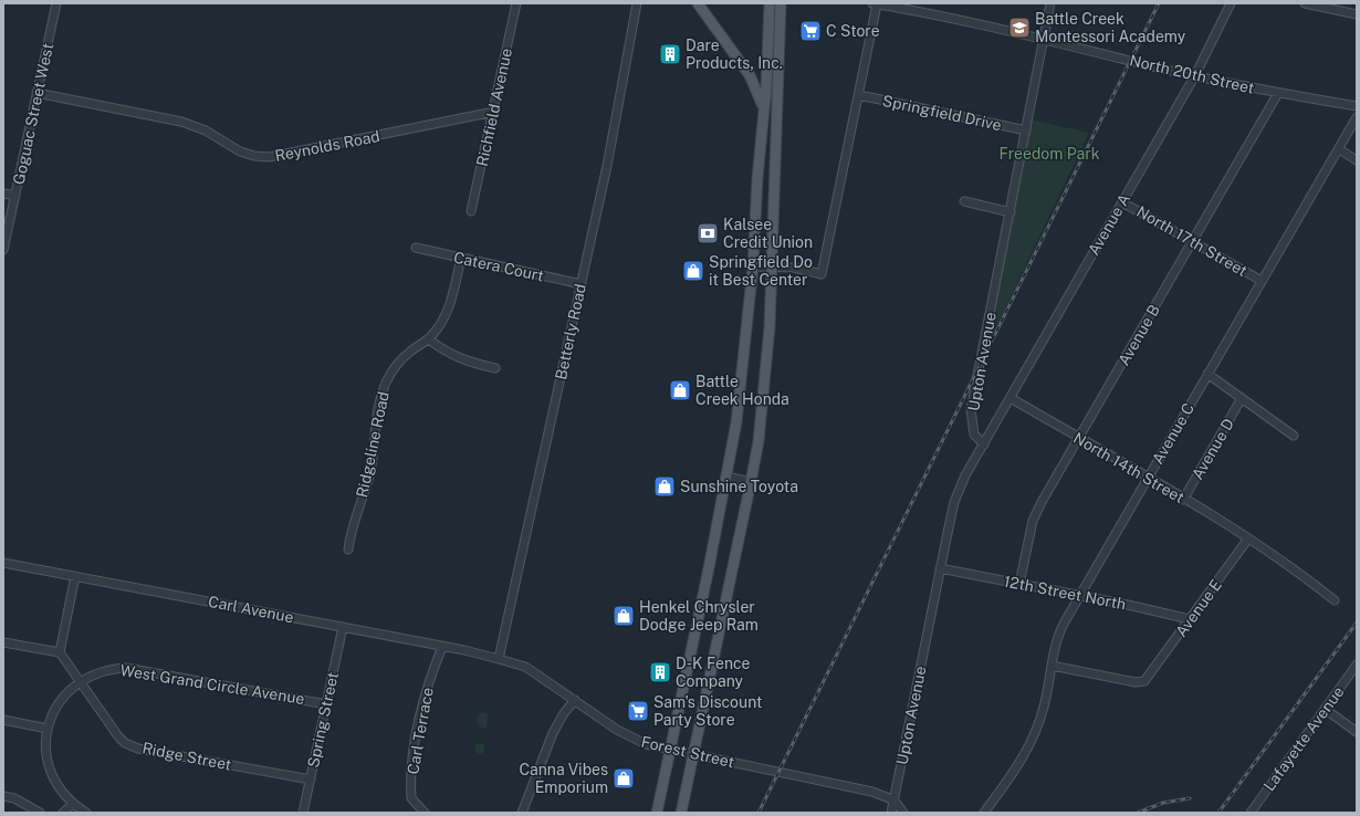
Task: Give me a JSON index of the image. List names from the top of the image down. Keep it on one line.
{"streets":{"street":["North 20th Street","Richfield Avenue","Springfield Drive","Goguac Street West","Reynolds Road","Avenue A","North 17th Street","Catera Court","Betterly Road","Avenue B","Upton Avenue","Avenue C","Ridgeline Road","Avenue D","North 14th Street","12th Street North","Avenue E","Carl Avenue","West Grand Circle Avenue","Spring Street","Carl Terrace","Lafayette Avenue","Forest Street","Ridge Street"]},"crossings":[["North 20th Street","Avenue A"],["North 20th Street","Avenue B"],["North 20th Street","Upton Avenue"],["Richfield Avenue","Reynolds Road"],["Springfield Drive","Upton Avenue"],["Goguac Street West","Reynolds Road"],["Avenue A","North 17th Street"],["Avenue A","Upton Avenue"],["Avenue A","North 14th Street"],["North 17th Street","Avenue B"],["North 17th Street","Avenue C"],["Catera Court","Betterly Road"],["Catera Court","Ridgeline Road"],["Betterly Road","Carl Avenue"],["Betterly Road","Forest Street"],["Avenue B","North 14th Street"],["Avenue B","12th Street North"],["Upton Avenue","12th Street North"],["Upton Avenue","Forest Street"],["Avenue C","North 14th Street"],["Avenue C","12th Street North"],["Avenue C","Avenue E"],["Avenue D","North 14th Street"],["North 14th Street","Avenue E"],["12th Street North","Avenue E"],["Carl Avenue","Spring Street"],["Carl Avenue","Carl Terrace"],["Carl Avenue","Forest Street"],["West Grand Circle Avenue","Spring Street"],["West Grand Circle Avenue","Ridge Street"],["Spring Street","Ridge Street"]],"parks":["Freedom Park"],"places":{"school or university":["Battle Creek Montessori Academy"],"supermarket":["C Store","Sam's Discount Party Store"],"building":["Dare Products, Inc.","D-K Fence Company"],"bank":["Kalsee Credit Union"],"shop":["Springfield Do it Best Center","Battle Creek Honda","Sunshine Toyota","Henkel Chrysler Dodge Jeep Ram","Canna Vibes Emporium"]}}
